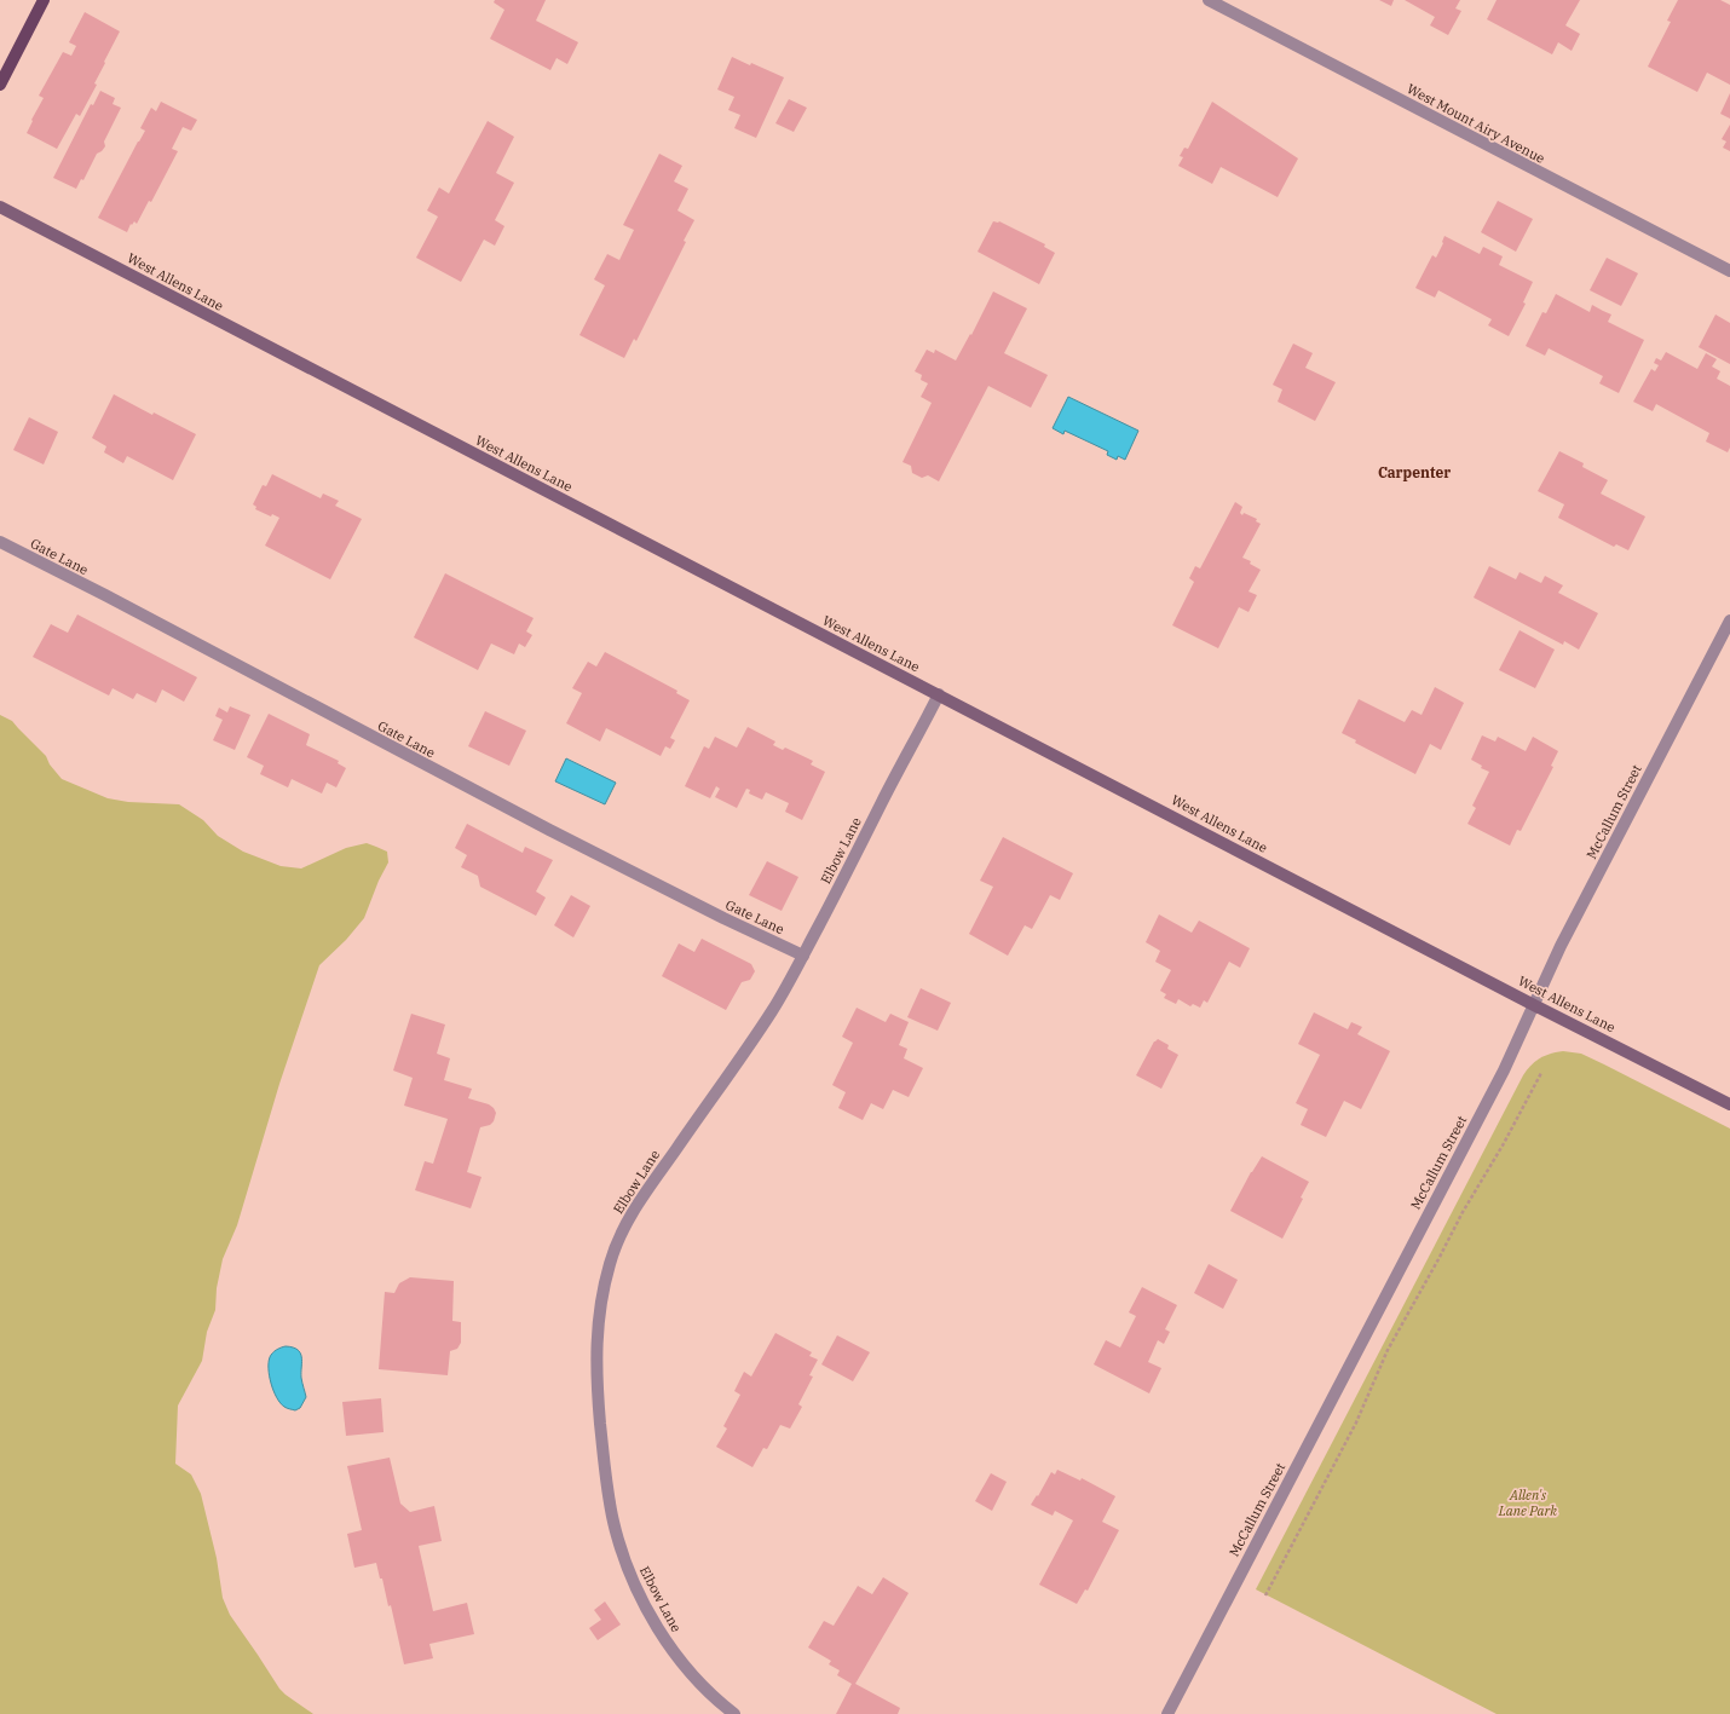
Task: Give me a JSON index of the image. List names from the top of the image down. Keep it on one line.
{"streets":{"street":["West Mount Airy Avenue","West Allens Lane","Gate Lane","McCallum Street","Elbow Lane"]},"crossings":[["West Allens Lane","McCallum Street"],["West Allens Lane","Elbow Lane"],["Gate Lane","Elbow Lane"]],"districts":["Carpenter"],"parks":["Allen's Lane Park"]}
